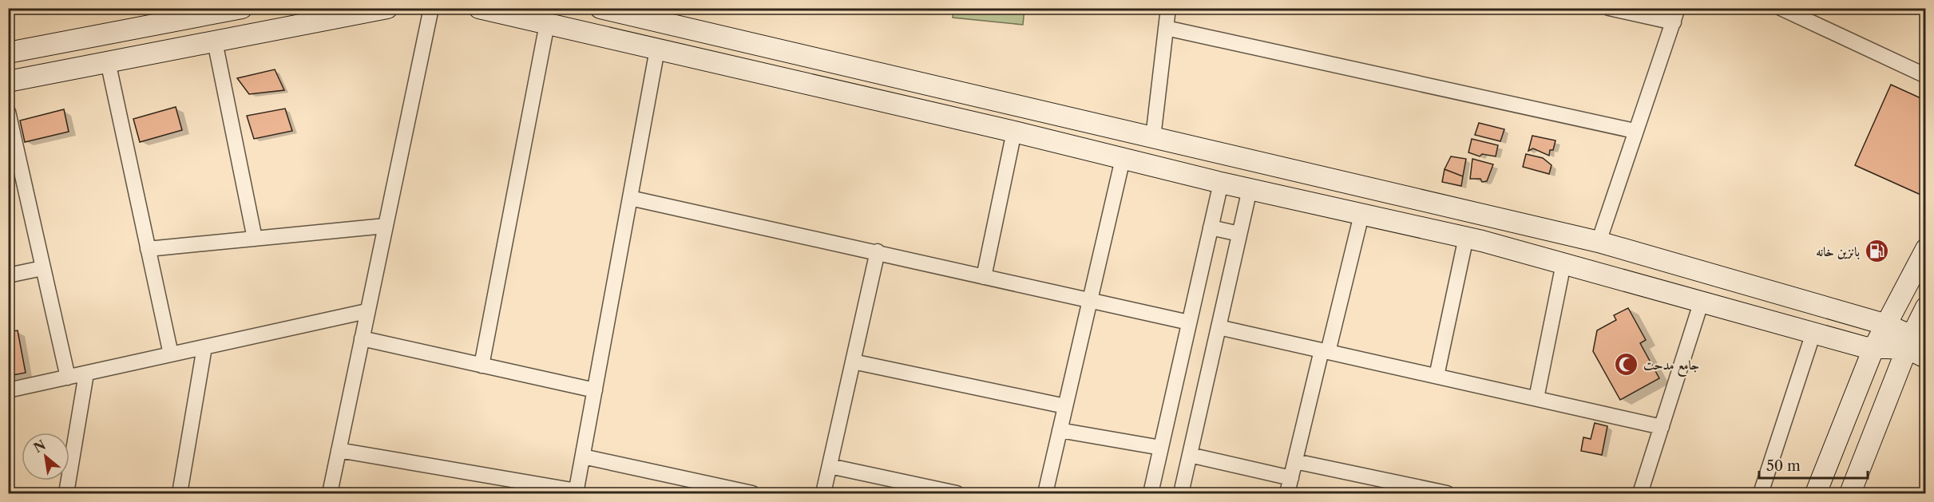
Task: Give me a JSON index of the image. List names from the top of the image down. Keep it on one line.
{"places":{"fuel station":["بانزين خانه"],"mosque":["جامع مدحت"]},"scale_bar":"50 m","north":"top left"}
